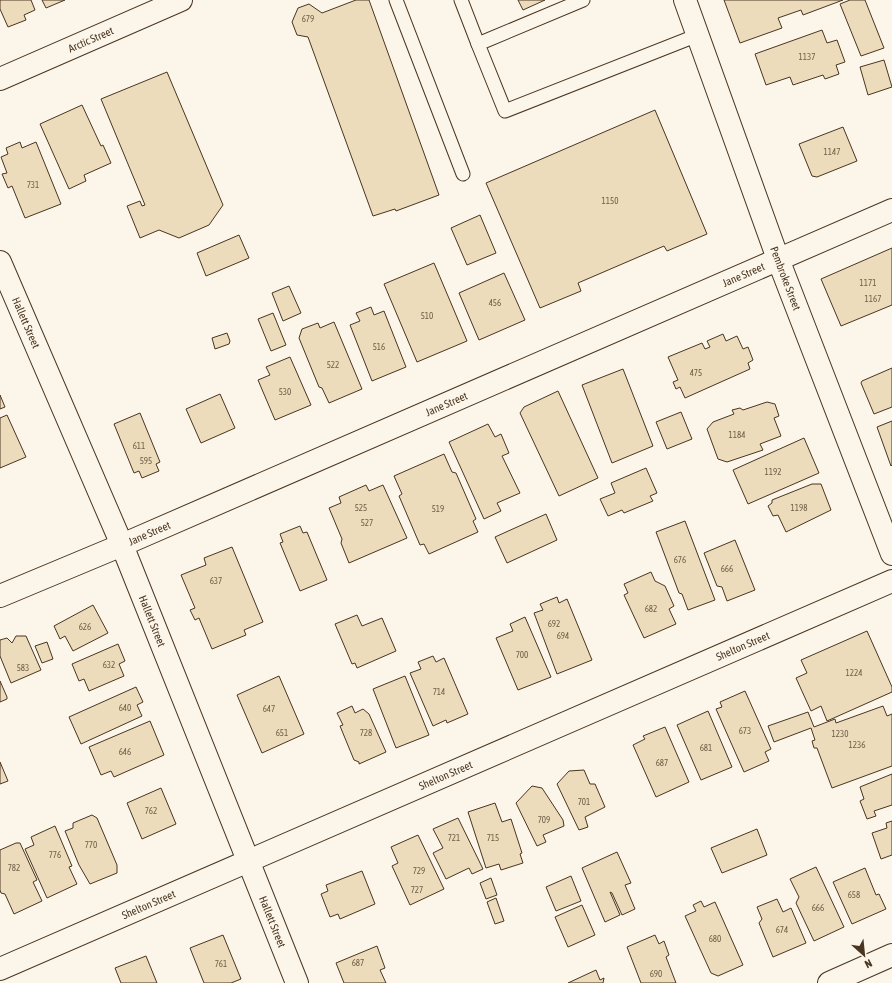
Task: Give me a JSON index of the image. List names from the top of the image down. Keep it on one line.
{"streets":{"street":["Arctic Street","Jane Street","Pembroke Street","Hallett Street","Shelton Street"]},"crossings":[["Jane Street","Pembroke Street"],["Jane Street","Hallett Street"],["Hallett Street","Shelton Street"]],"house_numbers":["679","1137","1147","731","1150","1171","1167","456","510","516","522","475","530","1184","611","595","1192","525","1198","519","527","676","666","637","682","692","626","694","700","632","583","1224","714","640","647","673","651","728","1230","1236","681","646","687","701","762","709","721","715","770","776","782","729","727","658","666","674","680","687","761","690"],"north":"bottom right"}
